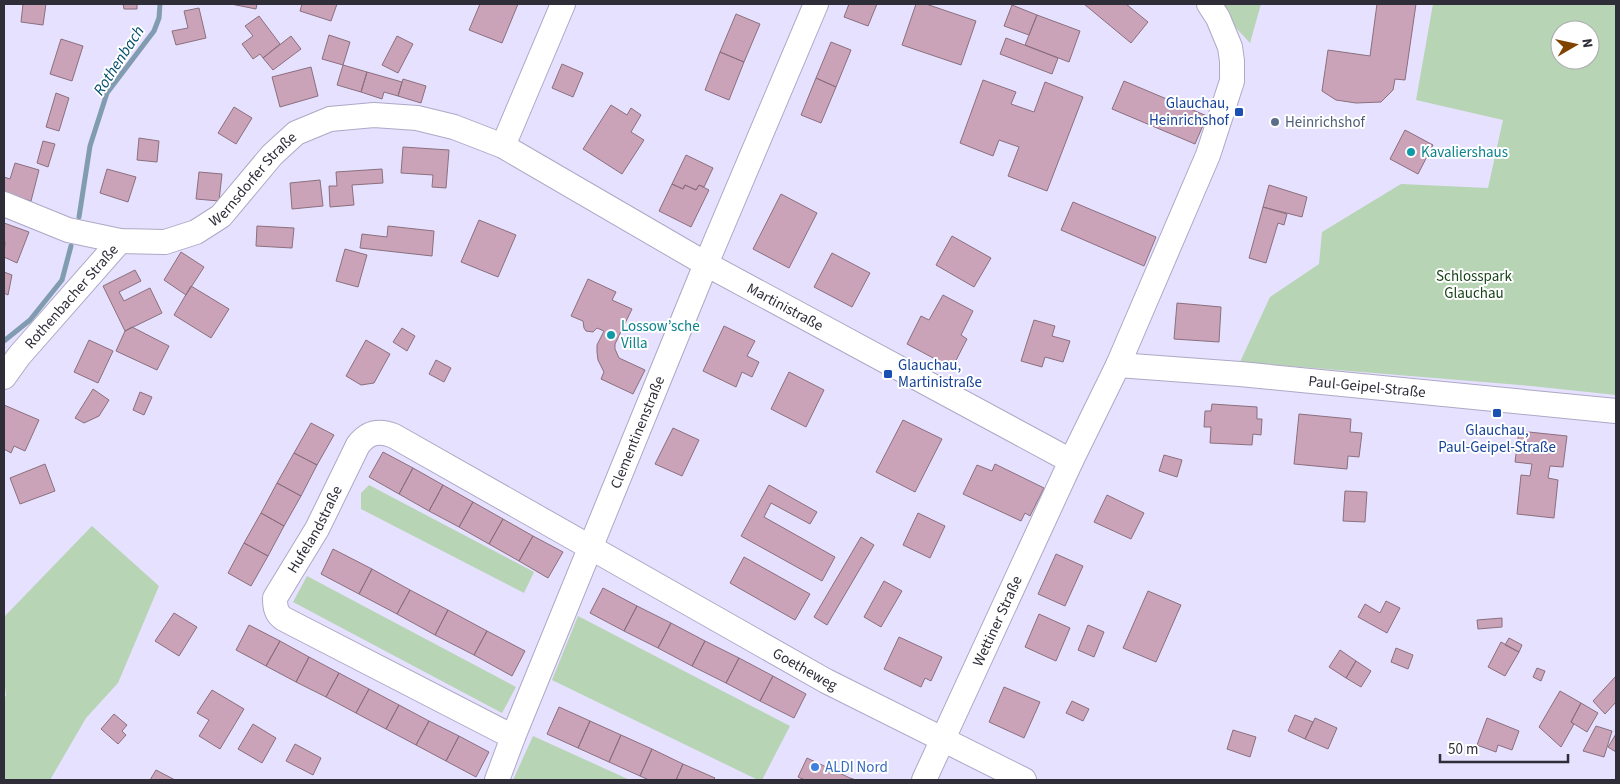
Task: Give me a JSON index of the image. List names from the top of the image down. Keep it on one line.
{"streets":{"street":["Wernsdorfer Straße","Rothenbacher Straße","Martinistraße","Paul-Geipel-Straße","Clementinenstraße","Hufelandstraße","Wettiner Straße","Goetheweg"]},"crossings":[["Wernsdorfer Straße","Rothenbacher Straße"],["Wernsdorfer Straße","Martinistraße"],["Martinistraße","Clementinenstraße"],["Martinistraße","Wettiner Straße"],["Clementinenstraße","Hufelandstraße"],["Clementinenstraße","Goetheweg"],["Hufelandstraße","Goetheweg"],["Wettiner Straße","Goetheweg"]],"water":["Rothenbach"],"parks":["Schlosspark Glauchau"],"places":{"transit":["Glauchau, Heinrichshof","Glauchau, Martinistraße","Glauchau, Paul-Geipel-Straße"],"other":["Heinrichshof","Kavaliershaus","Lossow’sche Villa","ALDI Nord"]},"scale_bar":"50 m","north":"right"}
